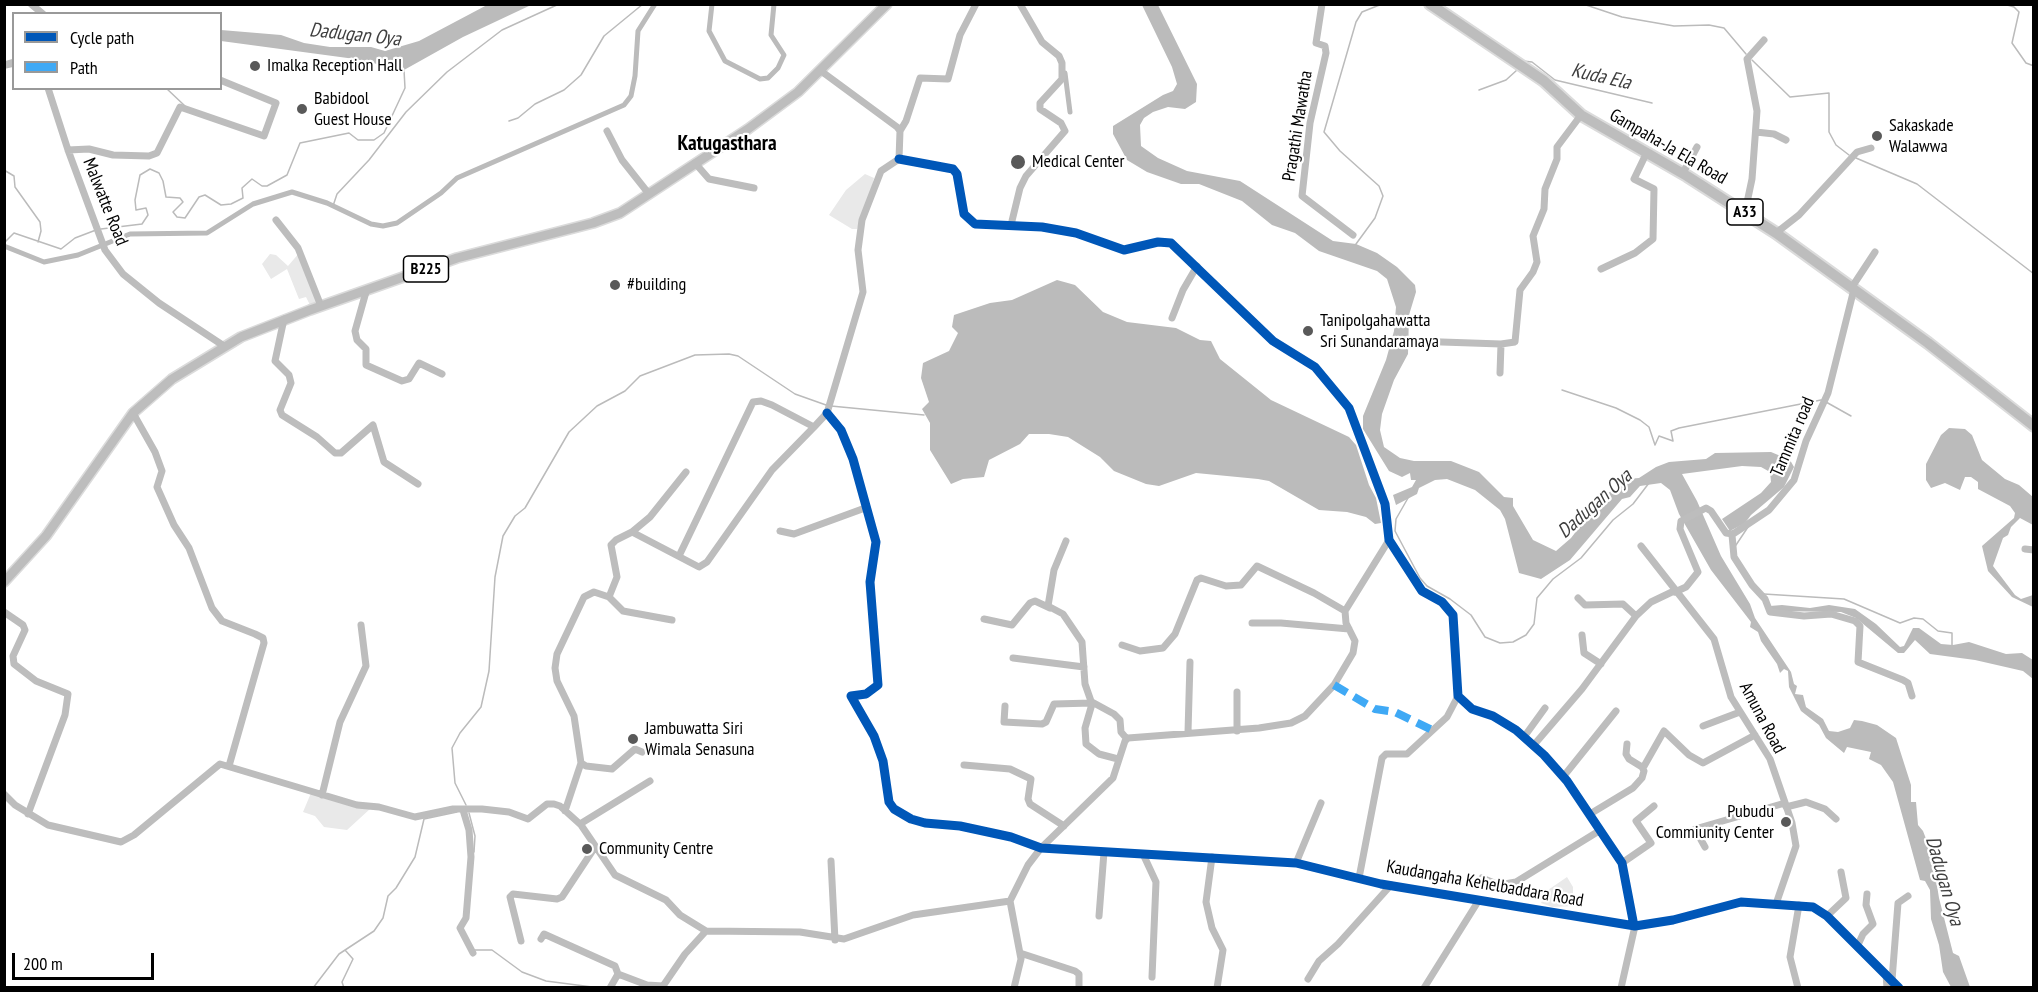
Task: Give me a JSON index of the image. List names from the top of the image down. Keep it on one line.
{"streets":{"highway":["Gampaha-Ja Ela Road","A33"],"main road":["B225"],"street":["Pragathi Mawatha","Malwatte Road","Tammita road","Amuna Road","Kaudangaha Kehelbaddara Road"]},"crossings":[["Gampaha-Ja Ela Road","Tammita road"],["Malwatte Road","B225"],["Amuna Road","Kaudangaha Kehelbaddara Road"]],"districts":["Katugasthara"],"water":["Dadugan Oya","Kuda Ela"],"places":["Imalka Reception Hall","Babidool Guest House","Sakaskade Walawwa","Medical Center","#building","Tanipolgahawatta Sri Sunandaramaya","Jambuwatta Siri Wimala Senasuna","Pubudu Commiunity Center","Community Centre"],"legend":["Cycle path","Path"],"scale_bar":"200 m"}
